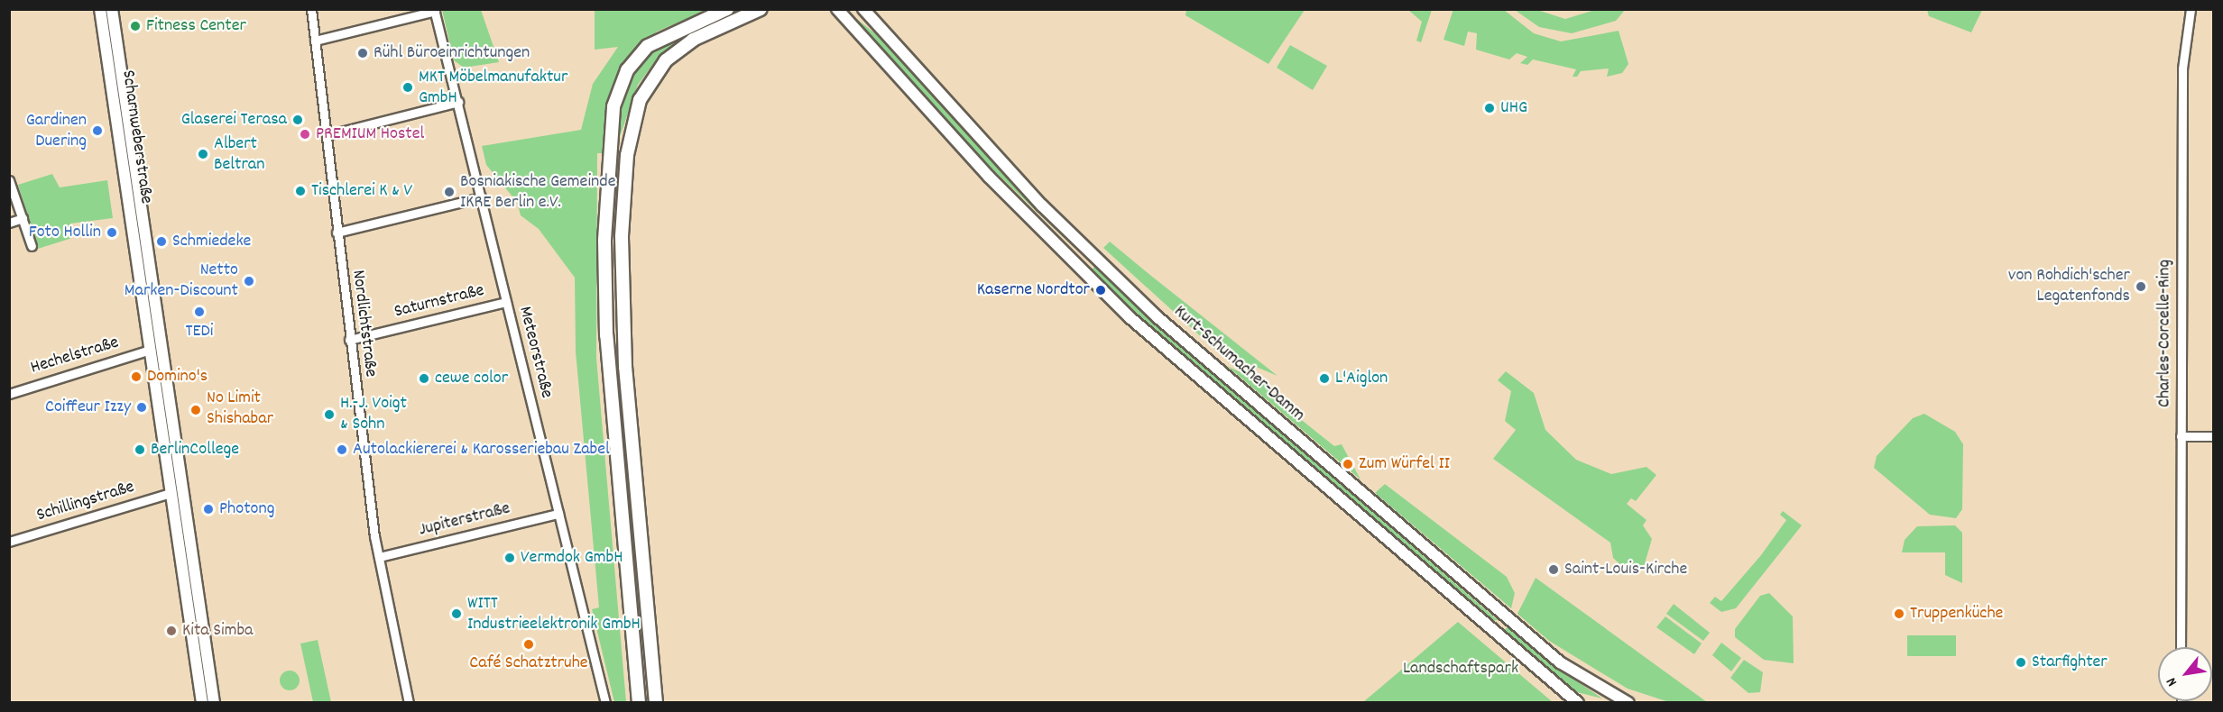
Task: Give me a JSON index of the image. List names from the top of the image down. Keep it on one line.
{"streets":{"main road":["Scharnweberstraße","Kurt-Schumacher-Damm"],"street":["Saturnstraße","Nordlichtstraße","Charles-Corcelle-Ring","Meteorstraße","Hechelstraße","Schillingstraße","Jupiterstraße"]},"crossings":[["Scharnweberstraße","Hechelstraße"],["Scharnweberstraße","Schillingstraße"],["Saturnstraße","Nordlichtstraße"],["Saturnstraße","Meteorstraße"],["Nordlichtstraße","Jupiterstraße"],["Meteorstraße","Jupiterstraße"]],"parks":["Landschaftspark"],"places":["Fitness Center","Rühl Büroeinrichtungen","MKT Möbelmanufaktur GmbH","UHG","Glaserei Terasa","Gardinen Duering","PREMIUM Hostel","Albert Beltran","Tischlerei K & V","Bosniakische Gemeinde IKRE Berlin e.V.","Foto Hollin","Schmiedeke","Netto Marken-Discount","von Rohdich'scher Legatenfonds","Kaserne Nordtor","TEDi","Domino's","cewe color","L'Aiglon","Coiffeur Izzy","No Limit Shishabar","H.-J. Voigt & Sohn","BerlinCollege","Autolackiererei & Karosseriebau Zabel","Zum Würfel II","Photong","Vermdok GmbH","Saint-Louis-Kirche","WITT Industrieelektronik GmbH","Truppenküche","Kita Simba","Café Schatztruhe","Starfighter"],"north":"bottom left"}
